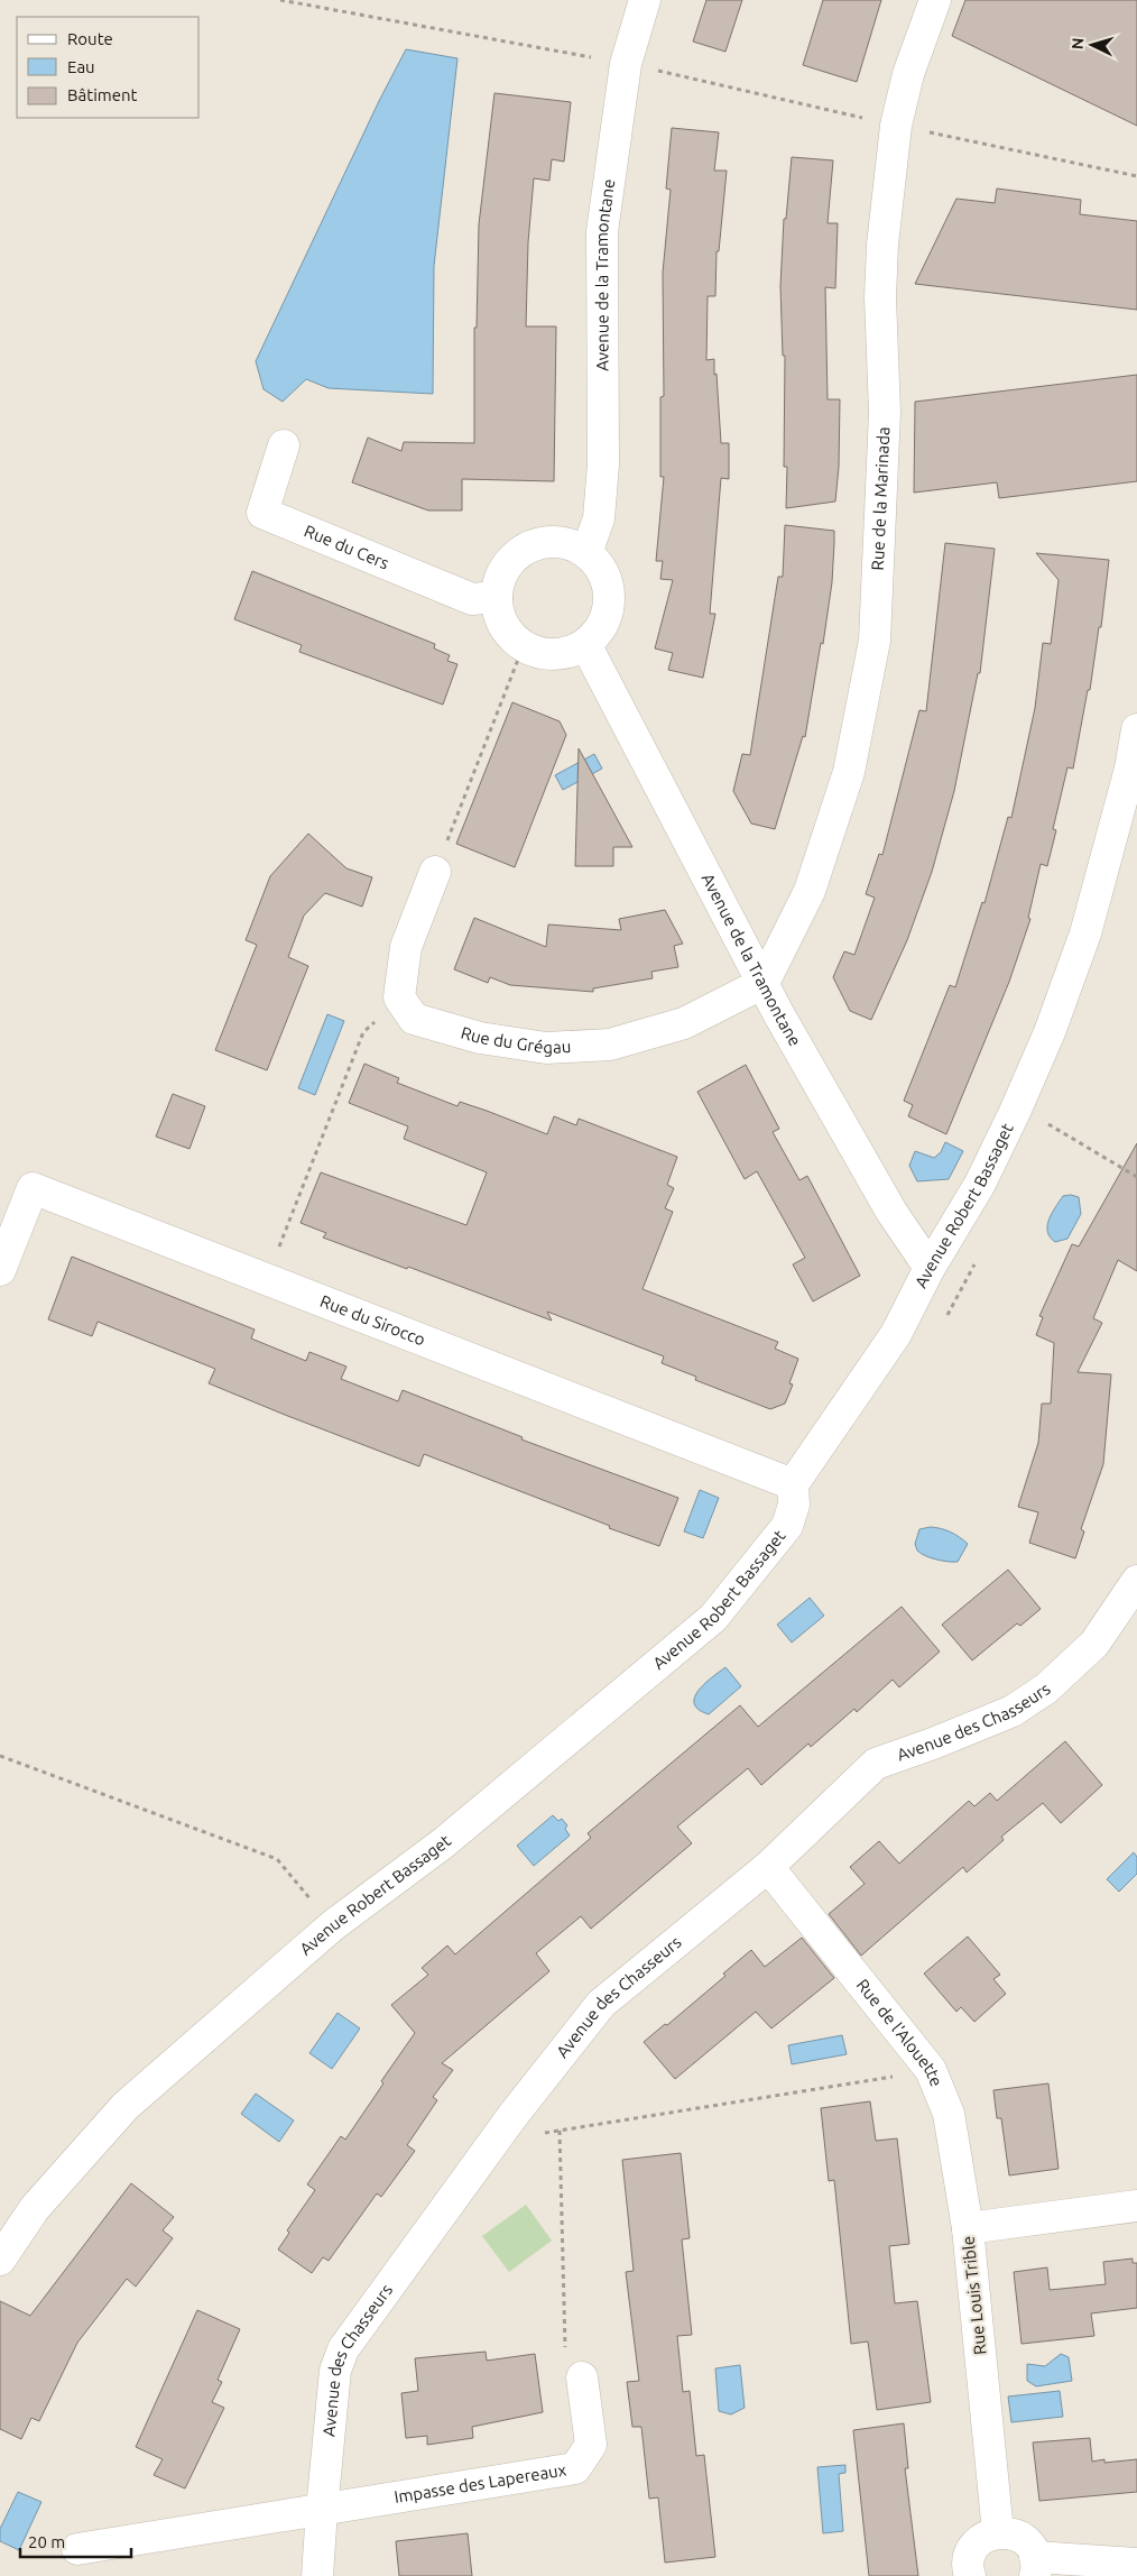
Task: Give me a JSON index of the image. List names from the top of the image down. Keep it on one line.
{"streets":{"street":["Avenue de la Tramontane","Rue de la Marinada","Rue du Cers","Rue du Grégau","Avenue Robert Bassaget","Rue du Sirocco","Avenue des Chasseurs","Rue de l'Alouette","Rue Louis Trible","Impasse des Lapereaux"]},"crossings":[["Avenue de la Tramontane","Rue de la Marinada"],["Avenue de la Tramontane","Rue du Cers"],["Avenue de la Tramontane","Rue du Grégau"],["Avenue de la Tramontane","Avenue Robert Bassaget"],["Rue de la Marinada","Rue du Grégau"],["Avenue Robert Bassaget","Rue du Sirocco"],["Avenue des Chasseurs","Rue de l'Alouette"],["Avenue des Chasseurs","Impasse des Lapereaux"],["Rue de l'Alouette","Rue Louis Trible"]],"legend":["Route","Eau","Bâtiment"],"scale_bar":"20 m","north":"left"}
